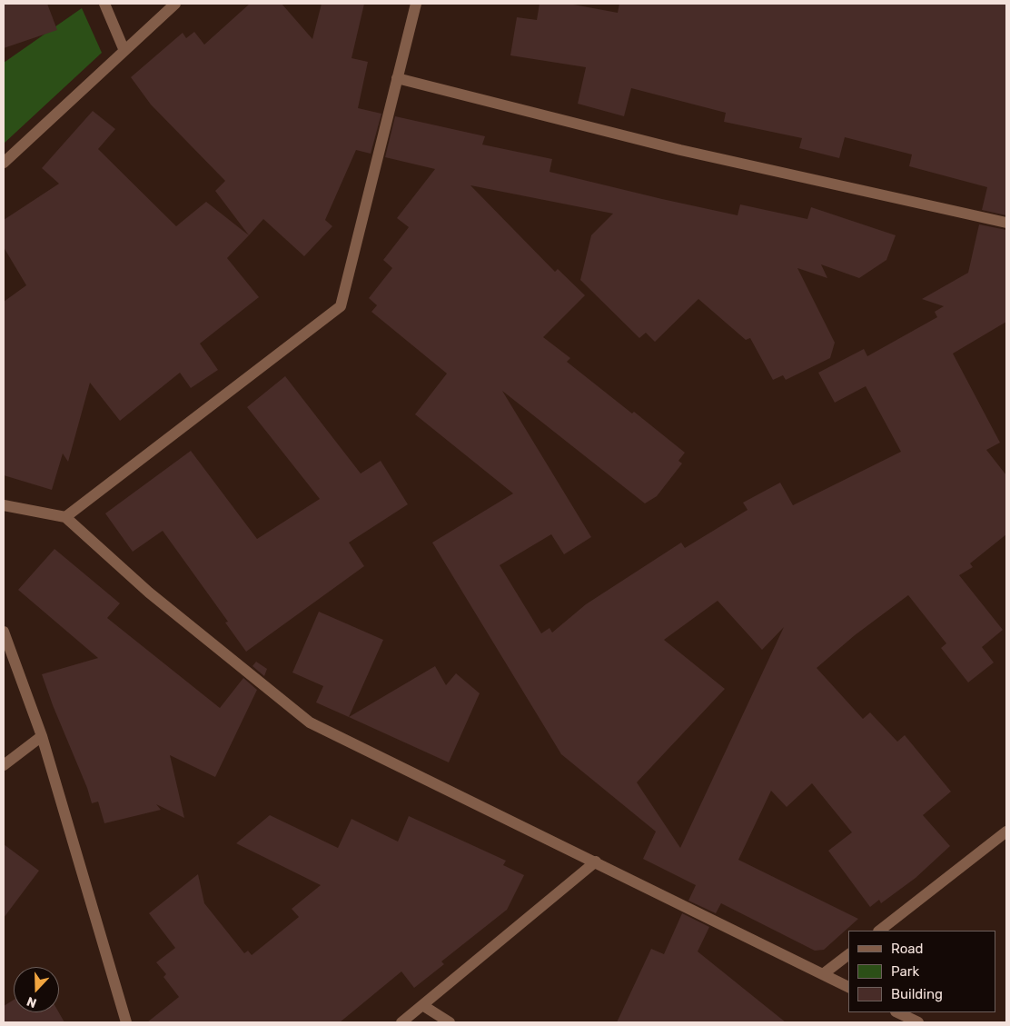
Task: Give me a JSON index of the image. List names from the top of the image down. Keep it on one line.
{"legend":["Road","Park","Building"],"north":"bottom"}
